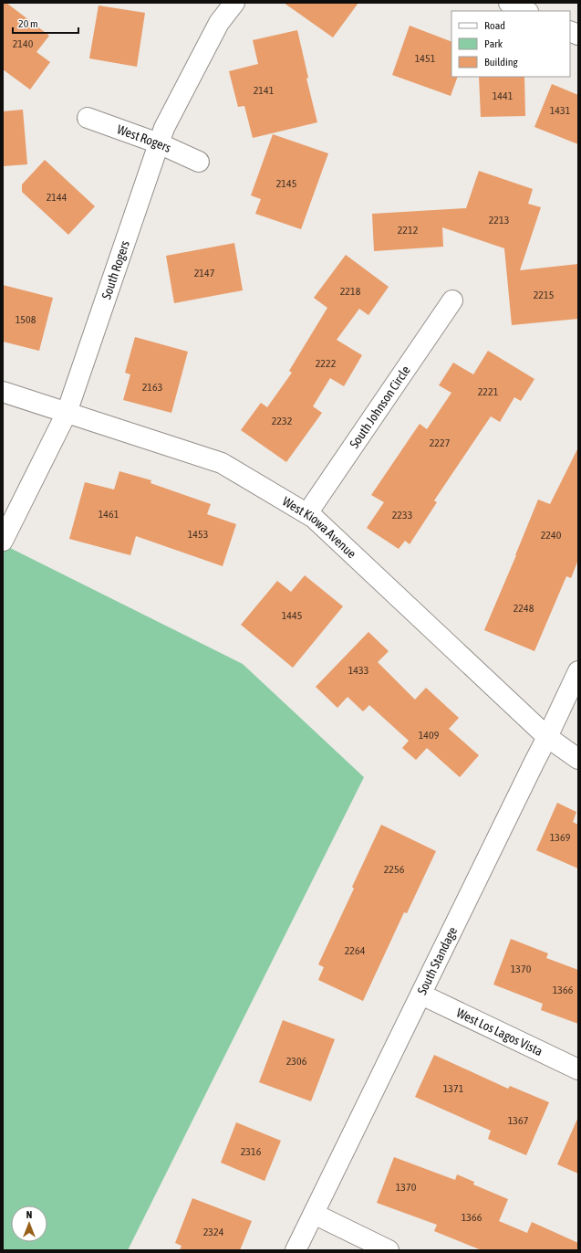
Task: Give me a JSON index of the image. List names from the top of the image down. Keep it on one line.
{"streets":{"street":["West Rogers","South Rogers","South Johnson Circle","West Kiowa Avenue","South Standage","West Los Lagos Vista"]},"crossings":[["West Rogers","South Rogers"],["South Rogers","West Kiowa Avenue"],["South Johnson Circle","West Kiowa Avenue"],["West Kiowa Avenue","South Standage"],["South Standage","West Los Lagos Vista"]],"house_numbers":["2140","1451","2141","1441","1431","2145","2144","2213","2212","2147","2218","2215","1508","2222","2163","2221","2232","2227","1461","2233","1453","2240","2248","1445","1433","1409","1369","2256","2264","1370","1366","2306","1371","1367","2316","1370","1366","2324"],"legend":["Road","Park","Building"],"scale_bar":"20 m","north":"top"}
